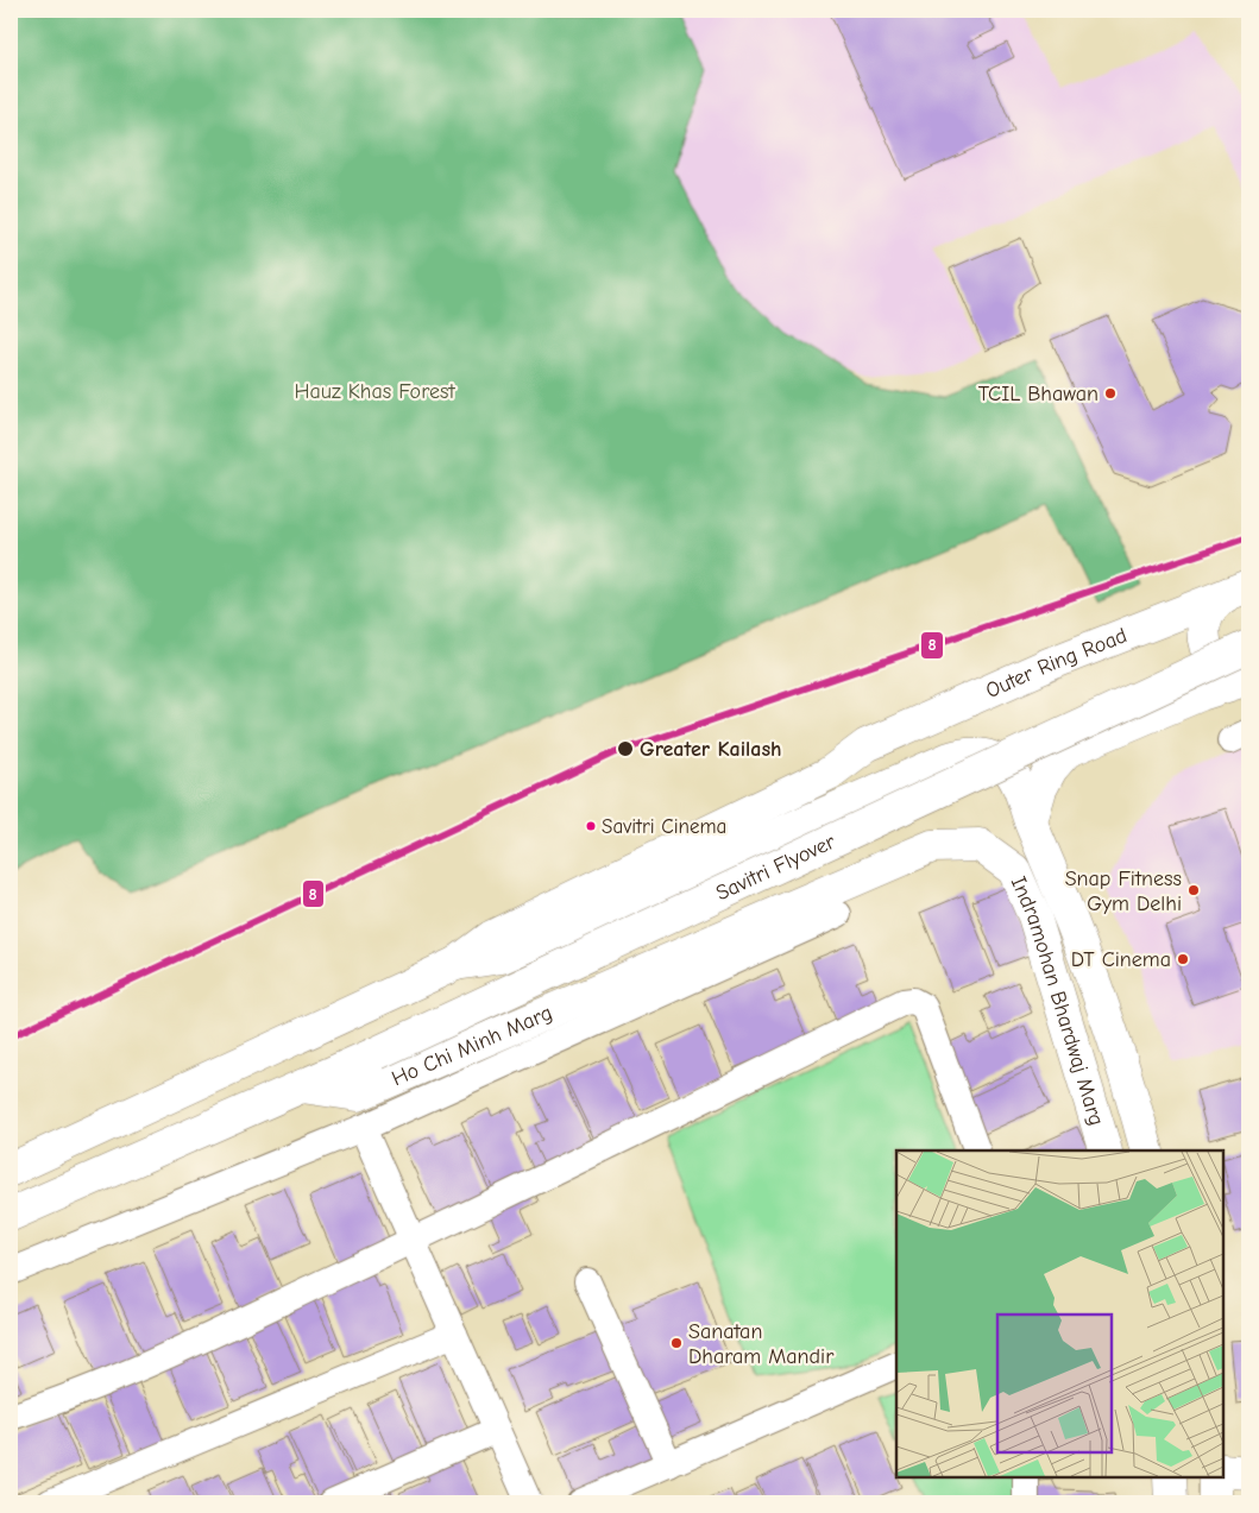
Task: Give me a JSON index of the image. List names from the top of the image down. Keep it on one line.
{"streets":{"main road":["Outer Ring Road","Savitri Flyover","Indramohan Bhardwaj Marg","Ho Chi Minh Marg"]},"crossings":[["Savitri Flyover","Ho Chi Minh Marg"],["Indramohan Bhardwaj Marg","Ho Chi Minh Marg"]],"parks":["Hauz Khas Forest"],"places":["TCIL Bhawan","Greater Kailash","Savitri Cinema","Snap Fitness Gym Delhi","DT Cinema","Sanatan Dharam Mandir"],"lines":["transit line 8"]}
